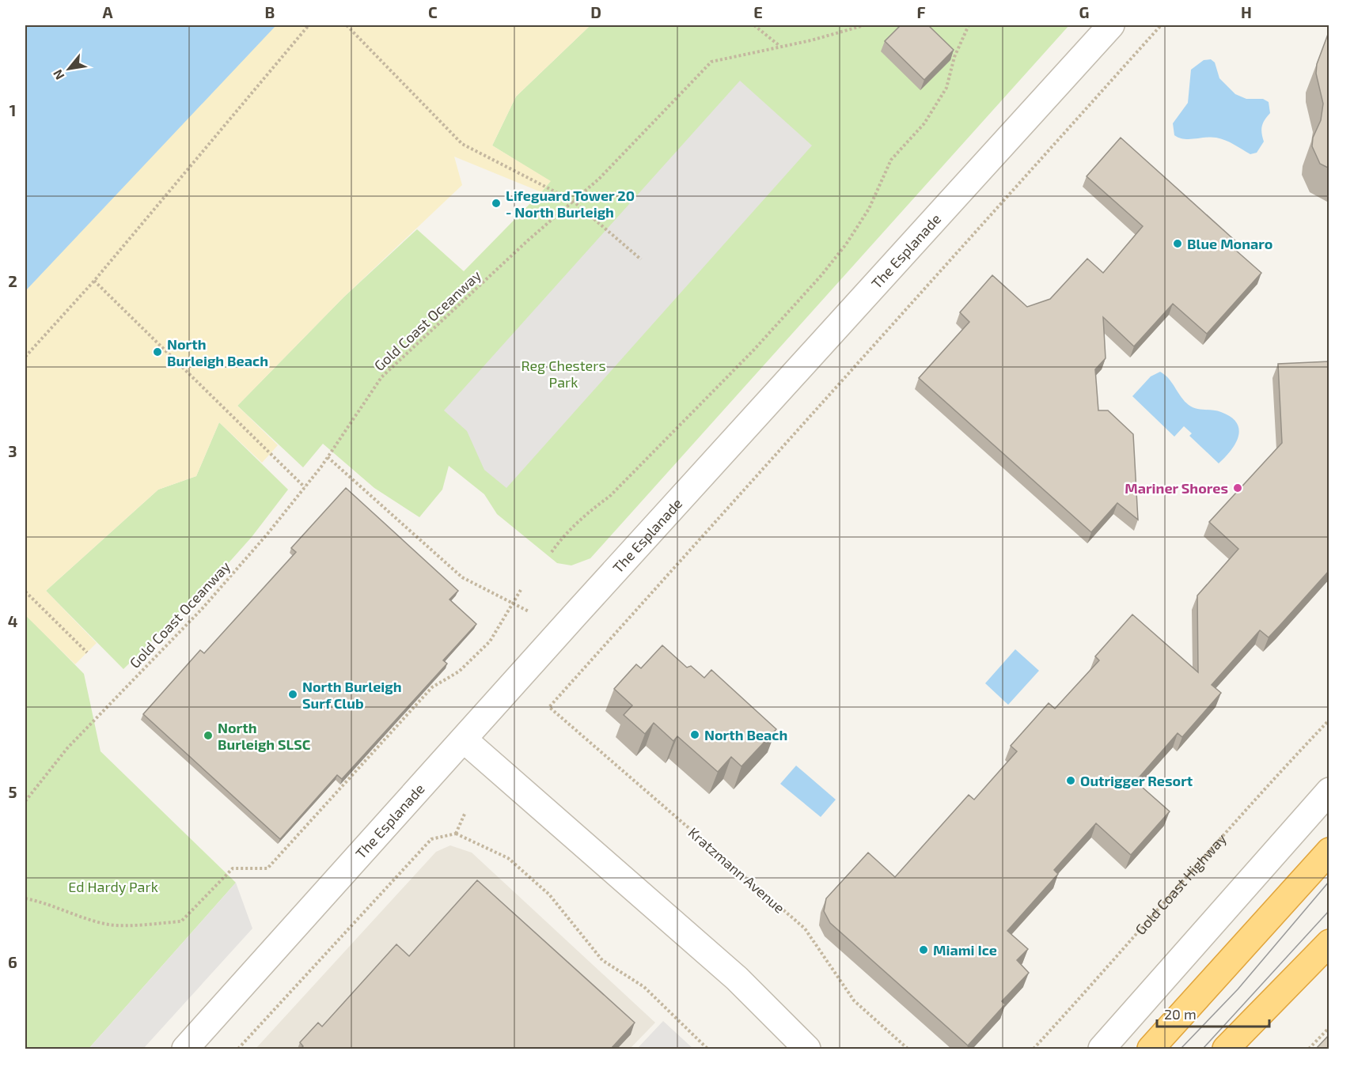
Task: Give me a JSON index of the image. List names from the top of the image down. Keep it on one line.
{"streets":{"street":["The Esplanade"],"path":["Gold Coast Oceanway","Kratzmann Avenue","Gold Coast Highway"]},"parks":["Reg Chesters Park","Ed Hardy Park"],"places":["Lifeguard Tower 20 - North Burleigh","Blue Monaro","North Burleigh Beach","Mariner Shores","North Burleigh Surf Club","North Beach","North Burleigh SLSC","Outrigger Resort","Miami Ice"],"scale_bar":"20 m","north":"bottom left","grid":{"columns":["A","B","C","D","E","F","G","H"],"rows":["1","2","3","4","5","6"]}}
